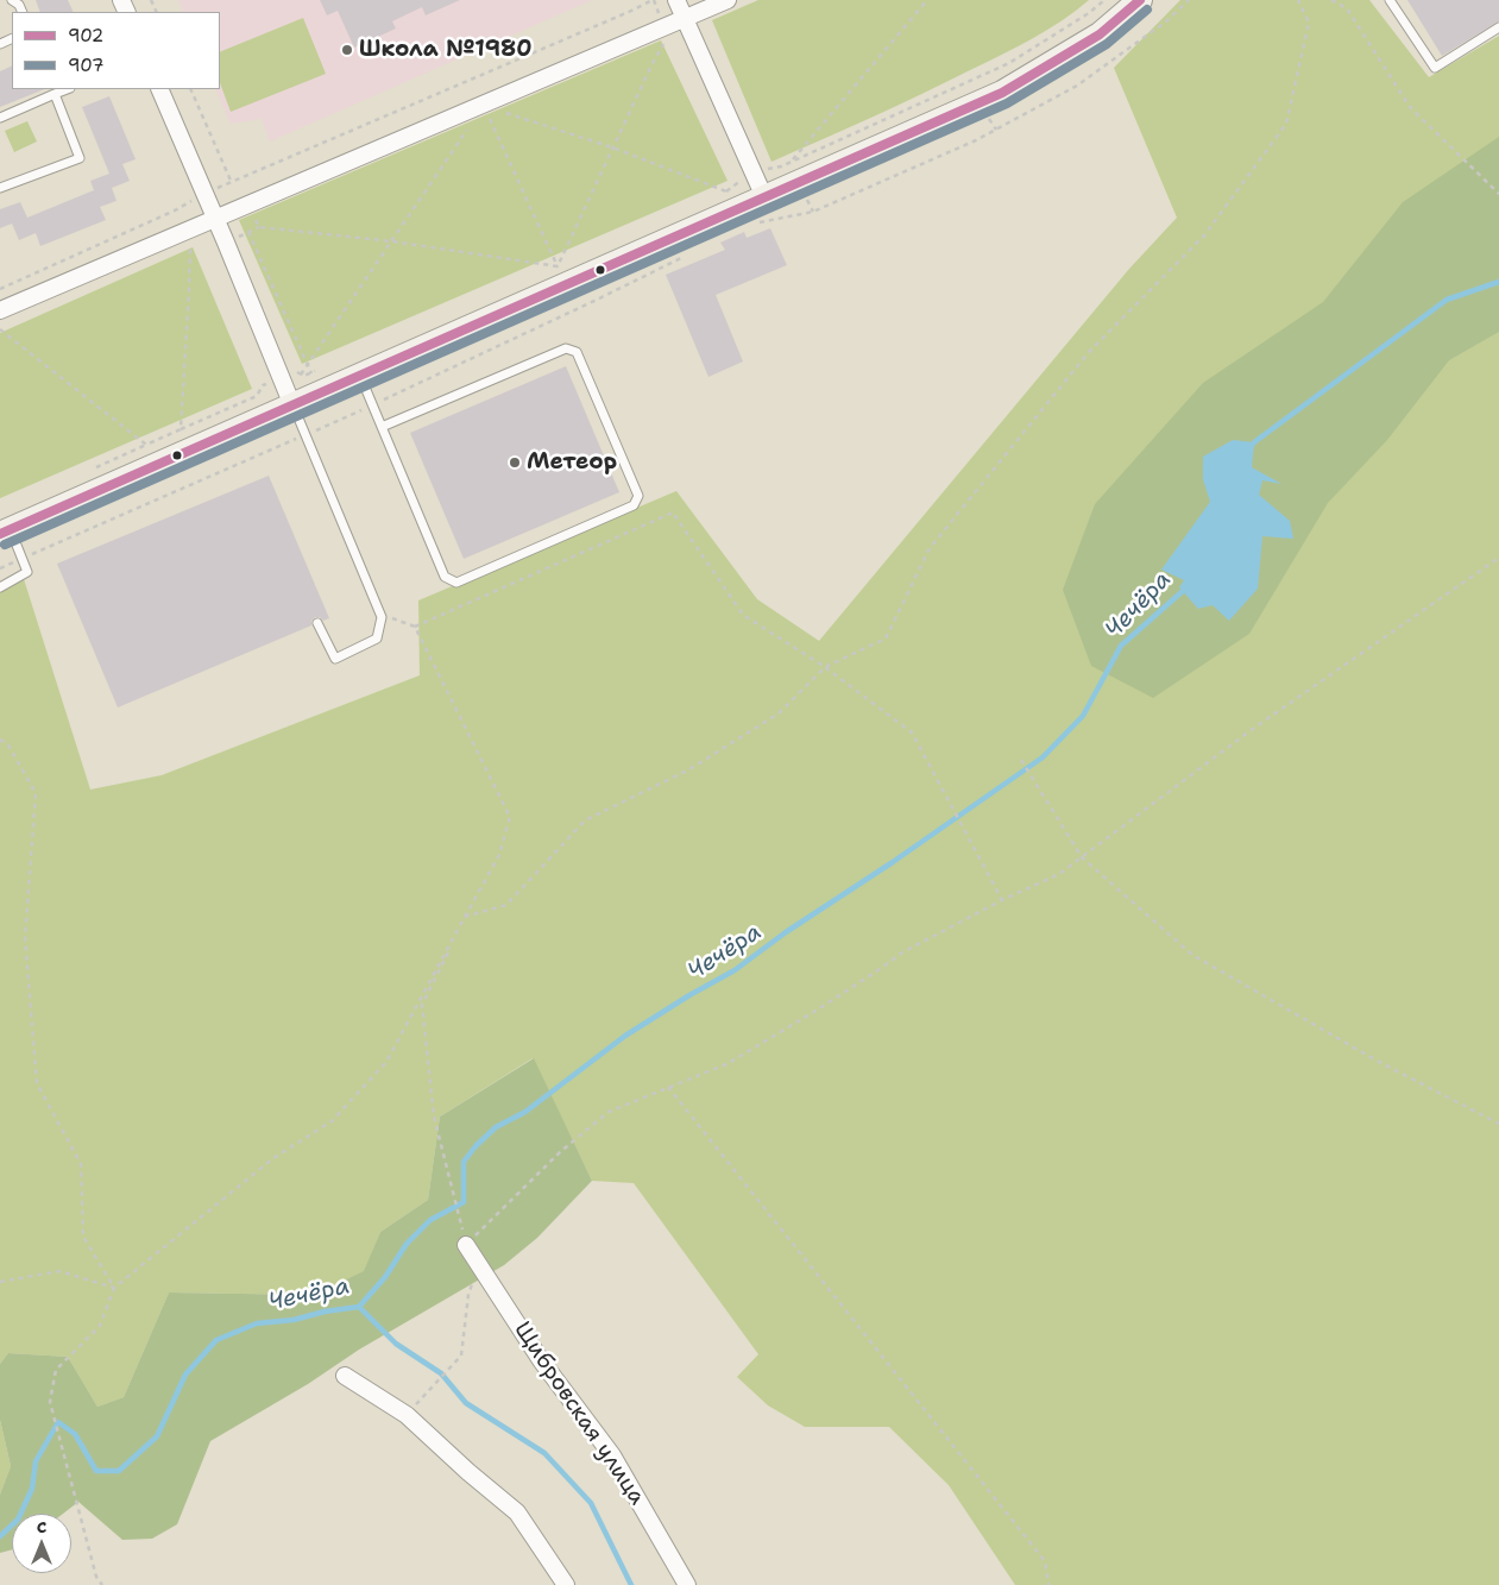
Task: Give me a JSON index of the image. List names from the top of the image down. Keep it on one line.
{"streets":{"street":["Щибровская улица"]},"water":["Чечёра"],"places":["Школа №1980","Метеор"],"lines":["transit line 902","transit line 907"],"legend":["902","907"],"north":"top"}
